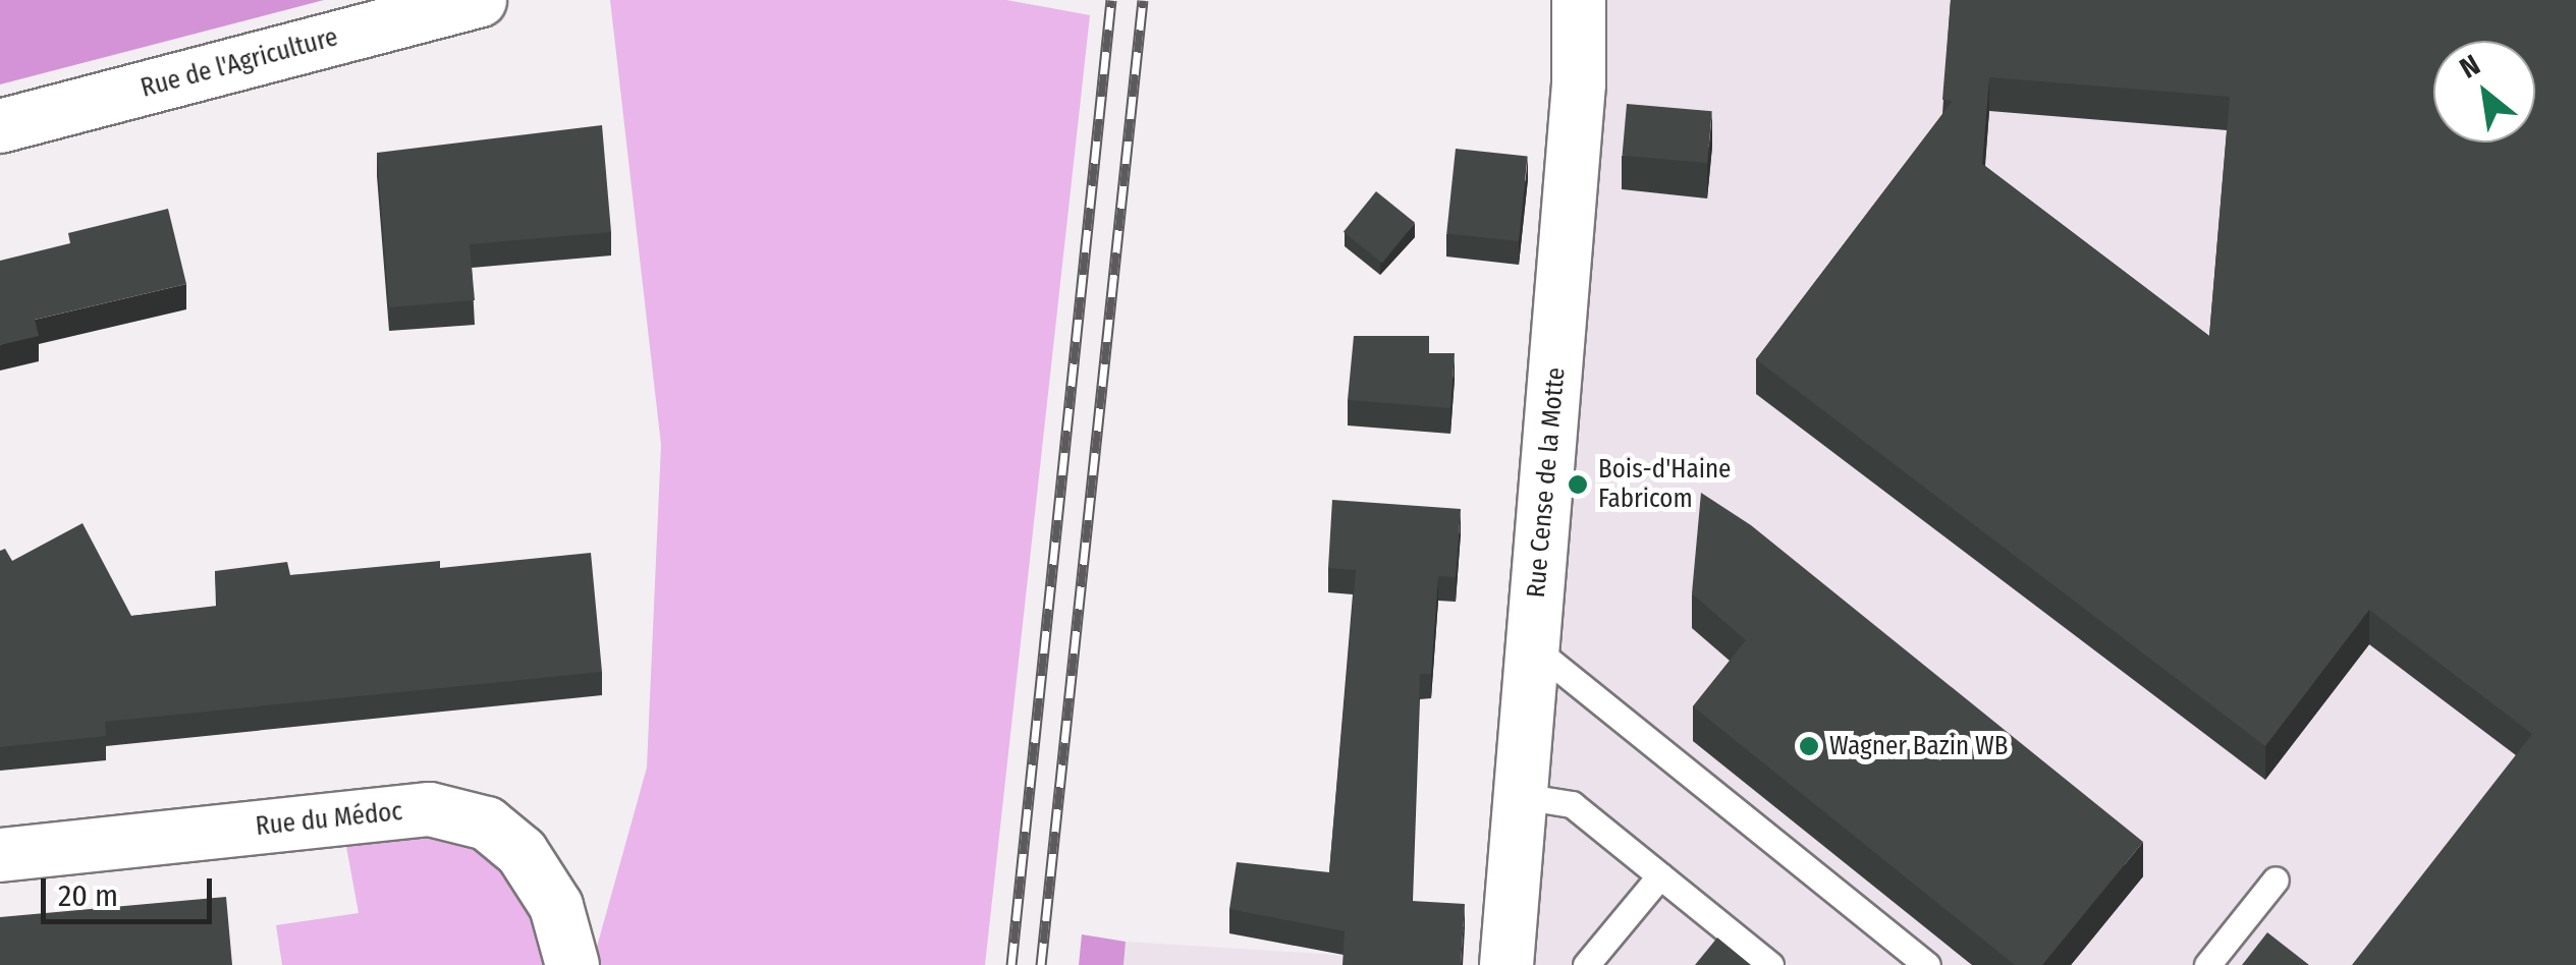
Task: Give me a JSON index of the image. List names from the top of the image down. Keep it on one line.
{"streets":{"street":["Rue de l'Agriculture","Rue Cense de la Motte","Rue du Médoc"]},"places":["Bois-d'Haine Fabricom","Wagner Bazin WB"],"scale_bar":"20 m","north":"top left"}
